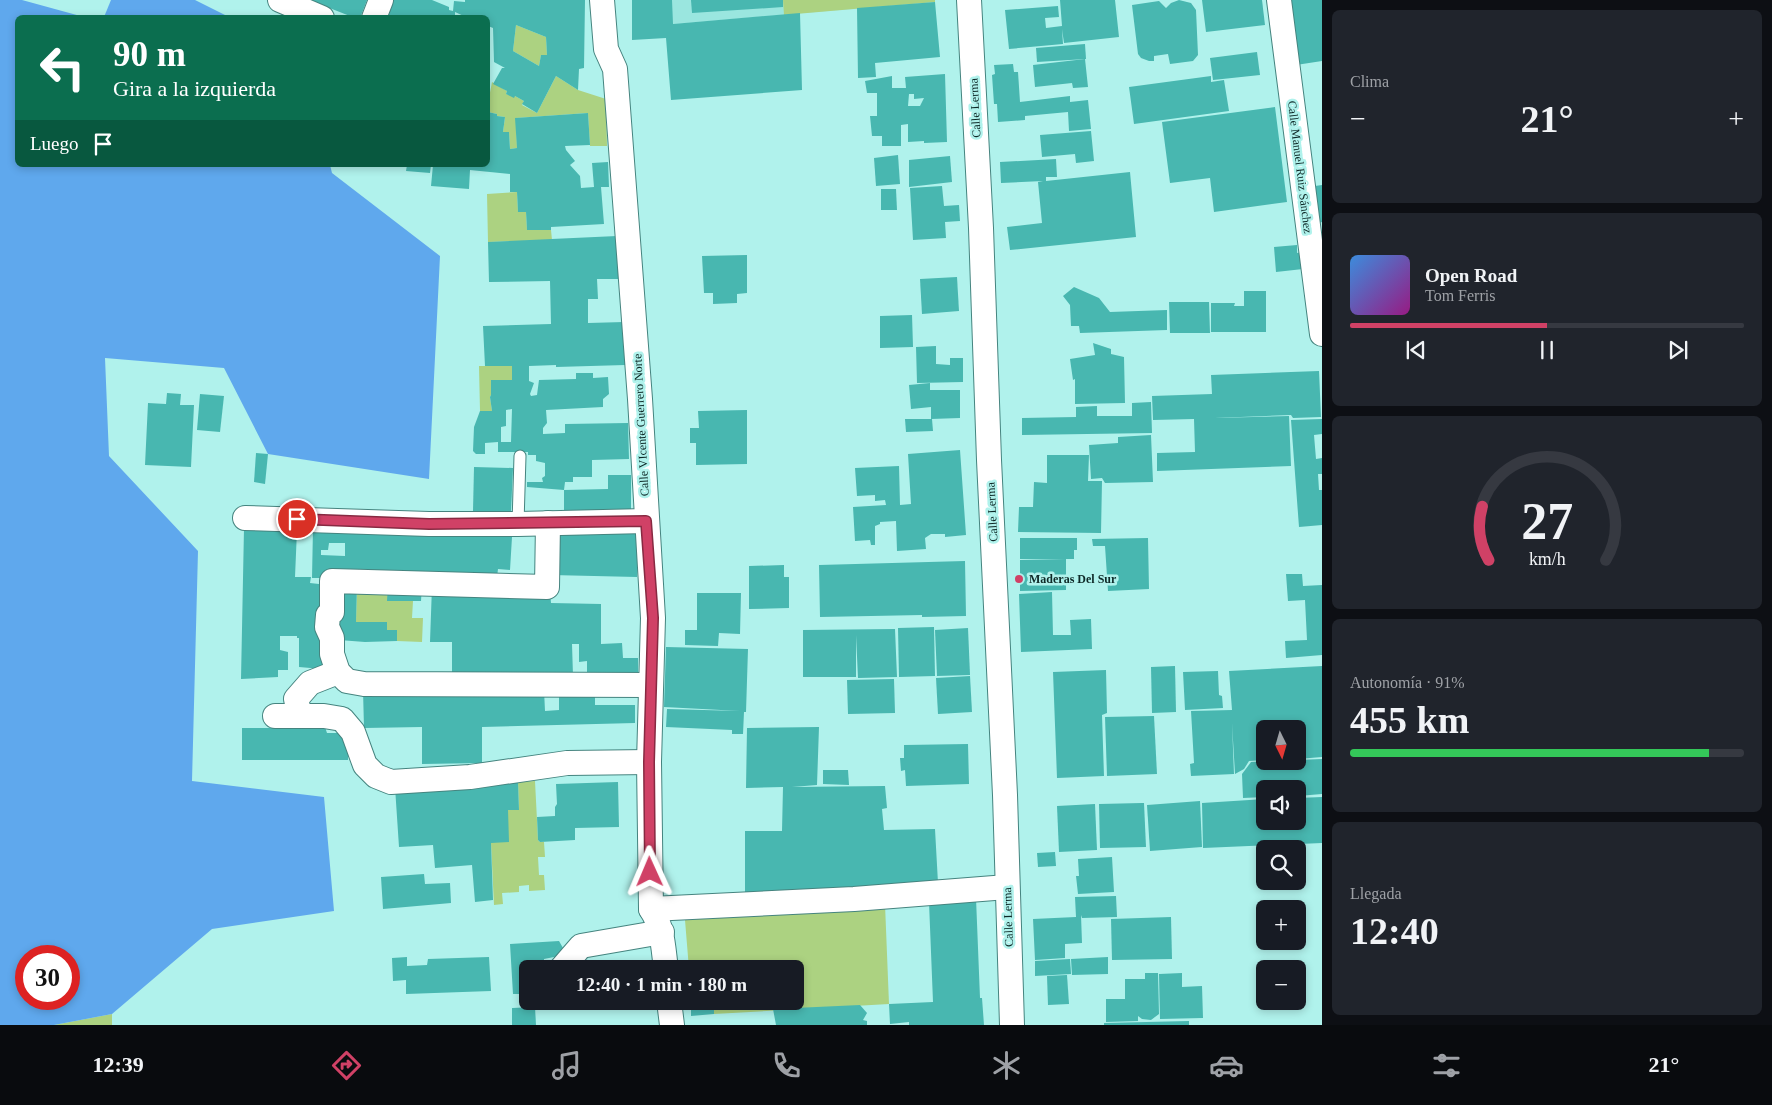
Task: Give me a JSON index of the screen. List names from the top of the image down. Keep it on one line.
{"streets":{"street":["Calle Lerma","Calle Manuel Ruiz Sánchez","Calle VIcente Guerrero Norte"]},"places":["Maderas Del Sur"],"north":"bottom","page":{"tile":["Clima",["Autonomía · 91%","455 km"],["Llegada","12:40"]],"turn":["90 m","Gira a la izquierda"],"heat":["−","21°","+"],"then":"Luego","song":["Open Road","Tom Ferris"],"map_buttons":["+","−"],"limit":"30","trip":"12:40 · 1 min · 180 m","tabs":["12:39","21°"],"gauge":["27","km/h"]}}
